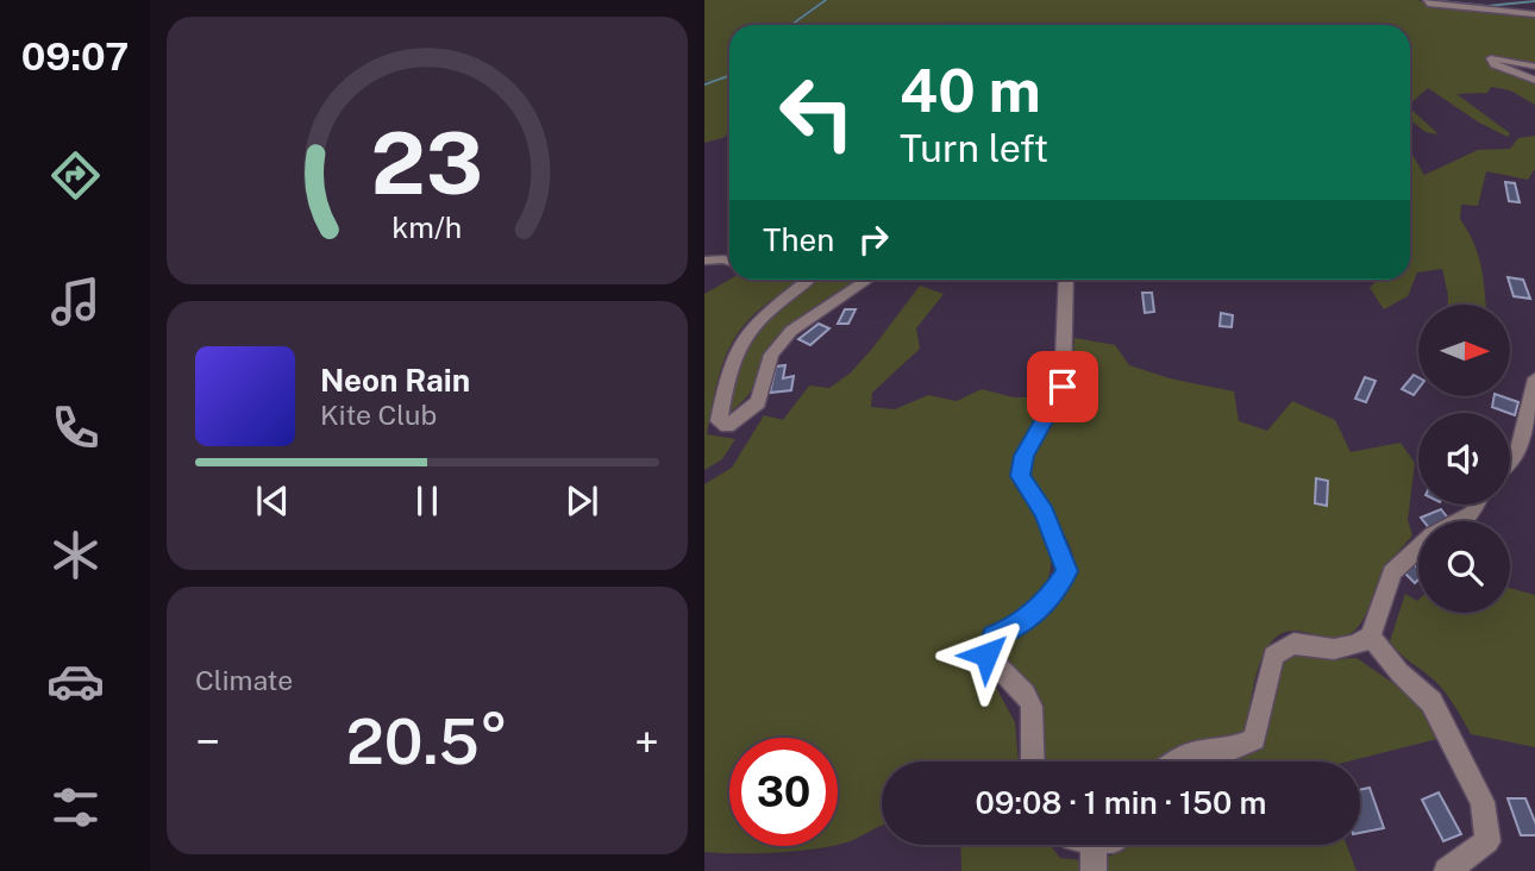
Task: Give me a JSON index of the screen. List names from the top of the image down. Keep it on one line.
{"north":"right","page":{"tabs":"09:07","turn":["40 m","Turn left"],"then":"Then","song":["Neon Rain","Kite Club"],"tile":"Climate","heat":["−","20.5°","+"],"limit":"30","trip":"09:08 · 1 min · 150 m","gauge":["23","km/h"]}}
